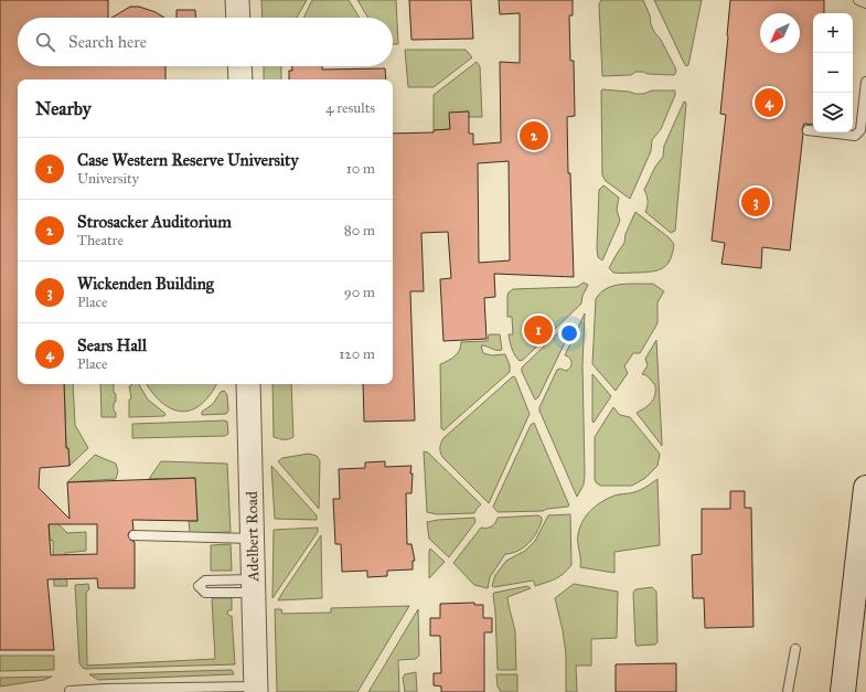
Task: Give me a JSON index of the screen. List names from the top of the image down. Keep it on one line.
{"streets":{"street":["Adelbert Road"]},"north":"bottom left","page":{"map_buttons":["+","−"],"search":"Search here","heading":["Nearby","4 results"],"pins":["4","2","3","1"],"list":[{"mark":"1","name":"Case Western Reserve University","note":"University","value":"10 m"},{"mark":"2","name":"Strosacker Auditorium","note":"Theatre","value":"80 m"},{"mark":"3","name":"Wickenden Building","note":"Place","value":"90 m"},{"mark":"4","name":"Sears Hall","note":"Place","value":"120 m"}]}}
